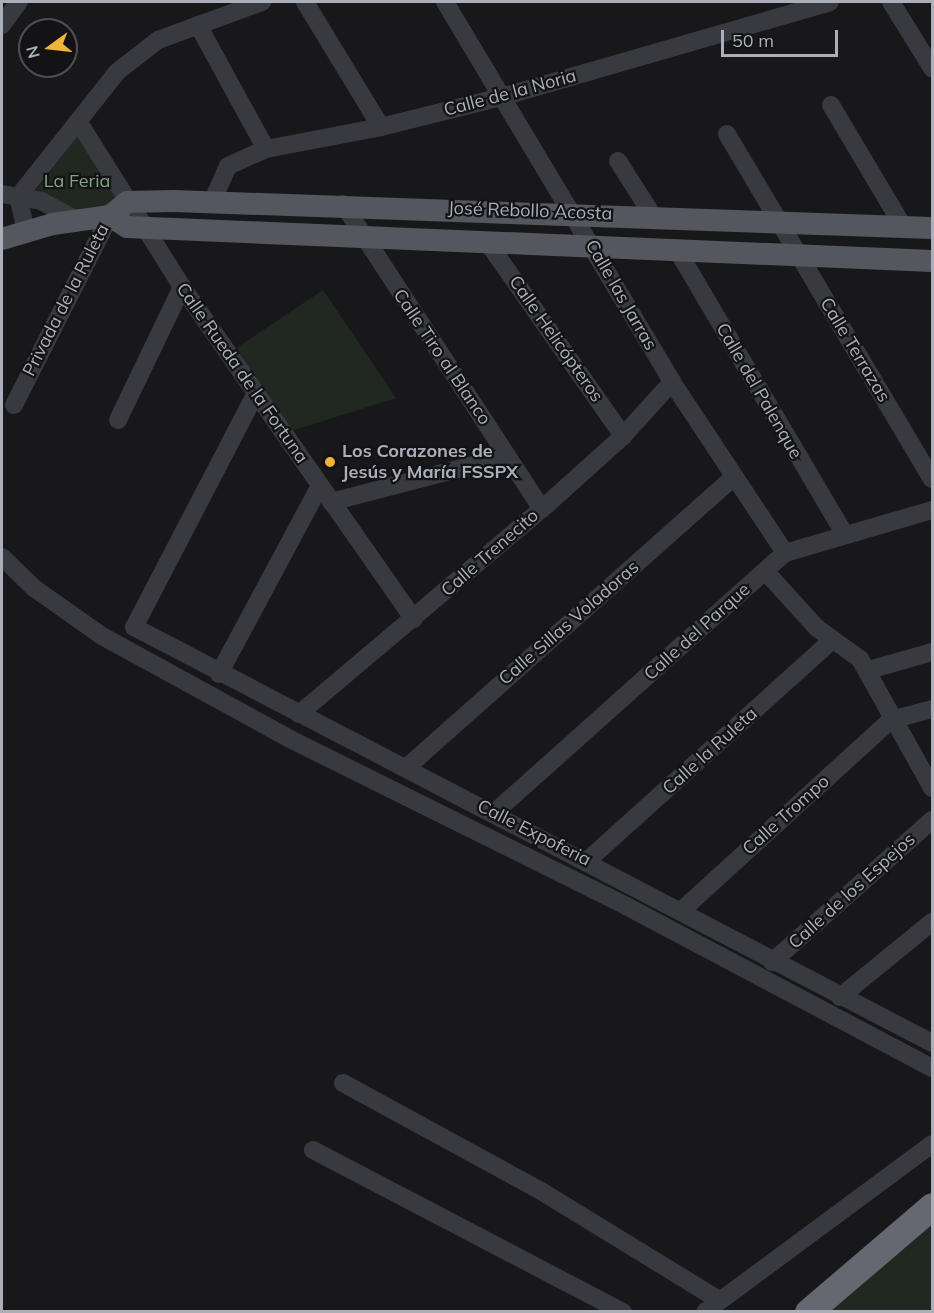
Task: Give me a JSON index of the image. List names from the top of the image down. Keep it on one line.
{"streets":{"main road":["José Rebollo Acosta"],"street":["Calle de la Noria","Calle las Jarras","Privada de la Ruleta","Calle Helicópteros","Calle Terrazas","Calle Tiro al Blanco","Calle Rueda de la Fortuna","Calle del Palenque","Calle Trenecito","Calle Sillas Voladoras","Calle del Parque","Calle la Ruleta","Calle Trompo","Calle Expoferia","Calle de los Espejos"]},"crossings":[["Calle de la Noria","José Rebollo Acosta"],["Calle de la Noria","Calle las Jarras"],["José Rebollo Acosta","Calle las Jarras"],["José Rebollo Acosta","Privada de la Ruleta"],["José Rebollo Acosta","Calle Helicópteros"],["José Rebollo Acosta","Calle Terrazas"],["José Rebollo Acosta","Calle Tiro al Blanco"],["José Rebollo Acosta","Calle Rueda de la Fortuna"],["José Rebollo Acosta","Calle del Palenque"],["Calle las Jarras","Calle Trenecito"],["Calle las Jarras","Calle Sillas Voladoras"],["Calle las Jarras","Calle del Parque"],["Calle Helicópteros","Calle Trenecito"],["Calle Tiro al Blanco","Calle Trenecito"],["Calle Rueda de la Fortuna","Calle Trenecito"],["Calle Rueda de la Fortuna","Calle Expoferia"],["Calle del Palenque","Calle del Parque"],["Calle Trenecito","Calle Expoferia"],["Calle Sillas Voladoras","Calle Expoferia"],["Calle del Parque","Calle Expoferia"],["Calle la Ruleta","Calle Expoferia"],["Calle Trompo","Calle Expoferia"],["Calle Expoferia","Calle de los Espejos"]],"parks":["La Feria"],"places":["Los Corazones de Jesús y María FSSPX"],"scale_bar":"50 m","north":"left"}
